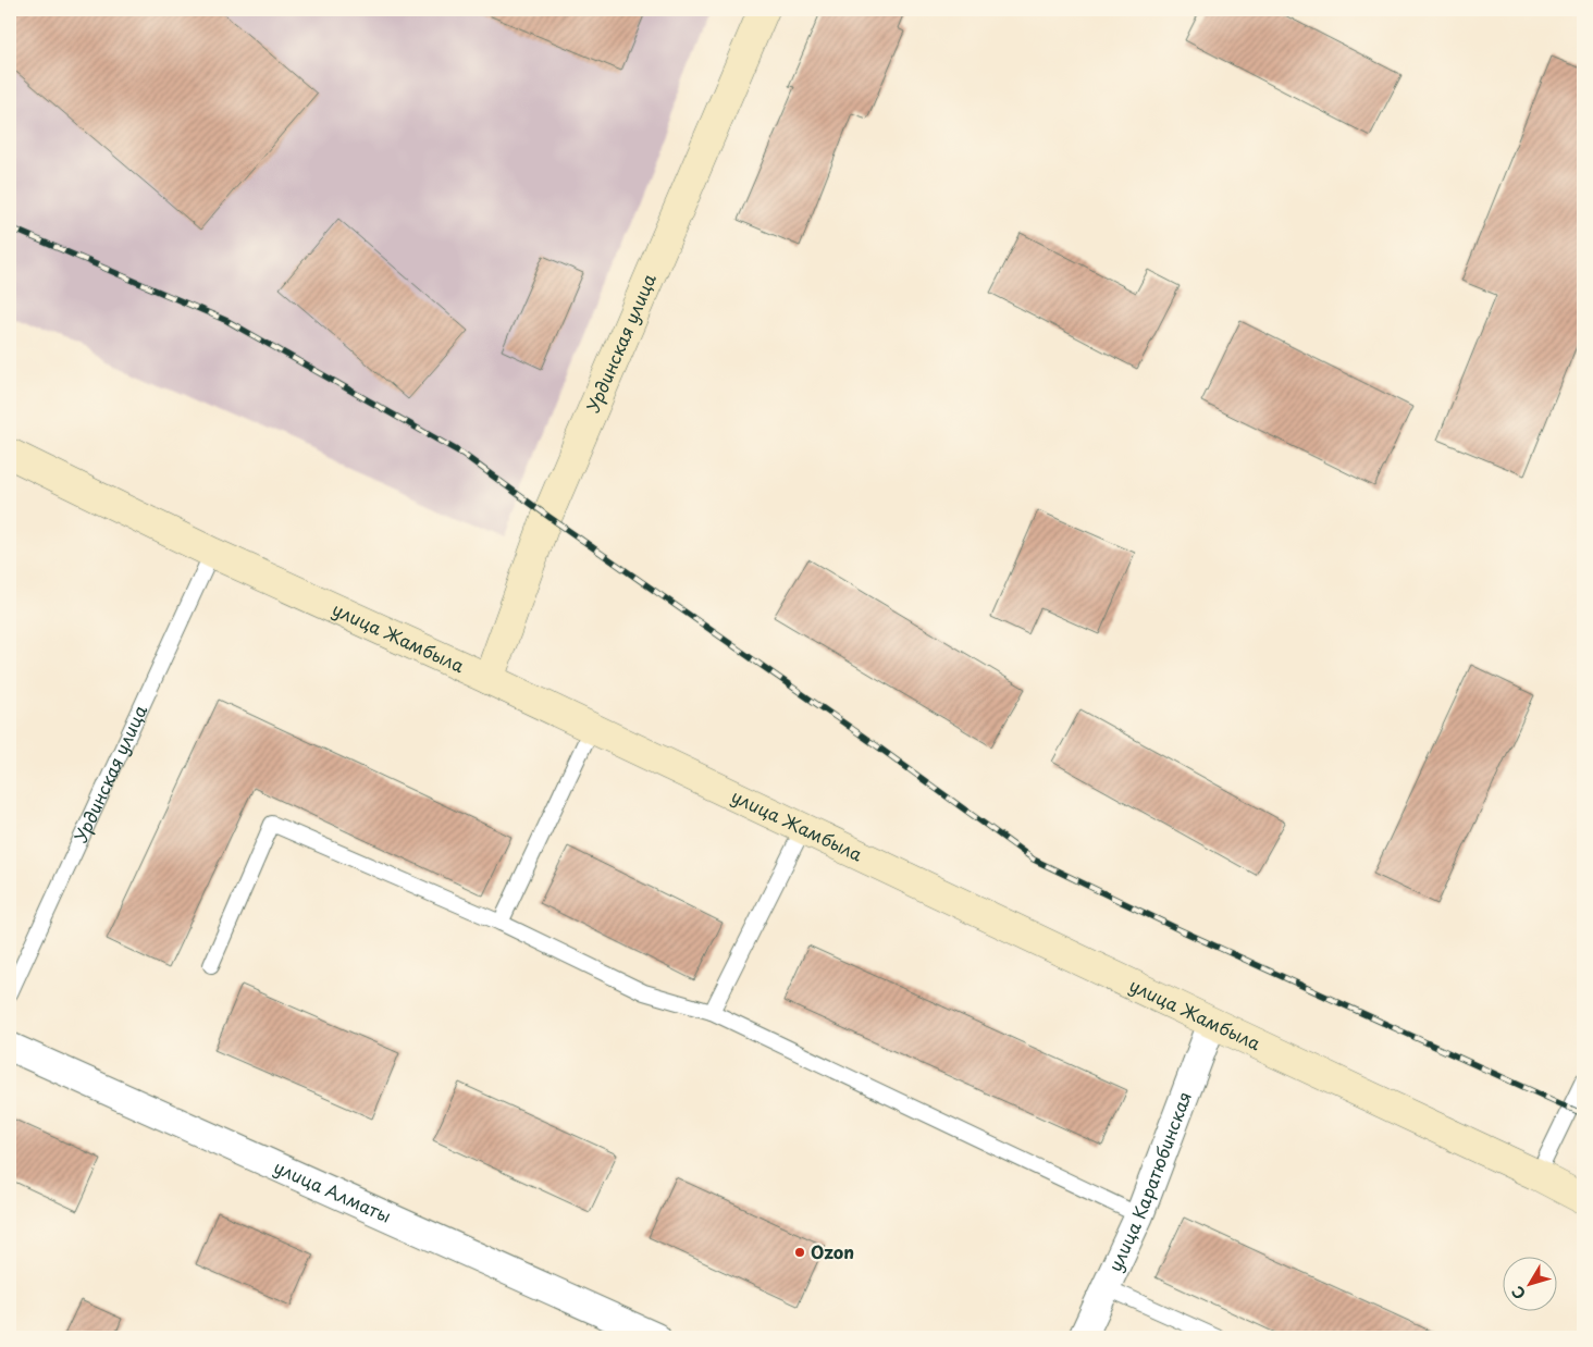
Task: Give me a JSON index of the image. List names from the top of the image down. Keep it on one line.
{"streets":{"street":["Урдинская улица","улица Жамбыла","улица Каратюбинская","улица Алматы"]},"crossings":[["Урдинская улица","улица Жамбыла"],["улица Жамбыла","улица Каратюбинская"]],"places":["Ozon"],"north":"bottom left"}
